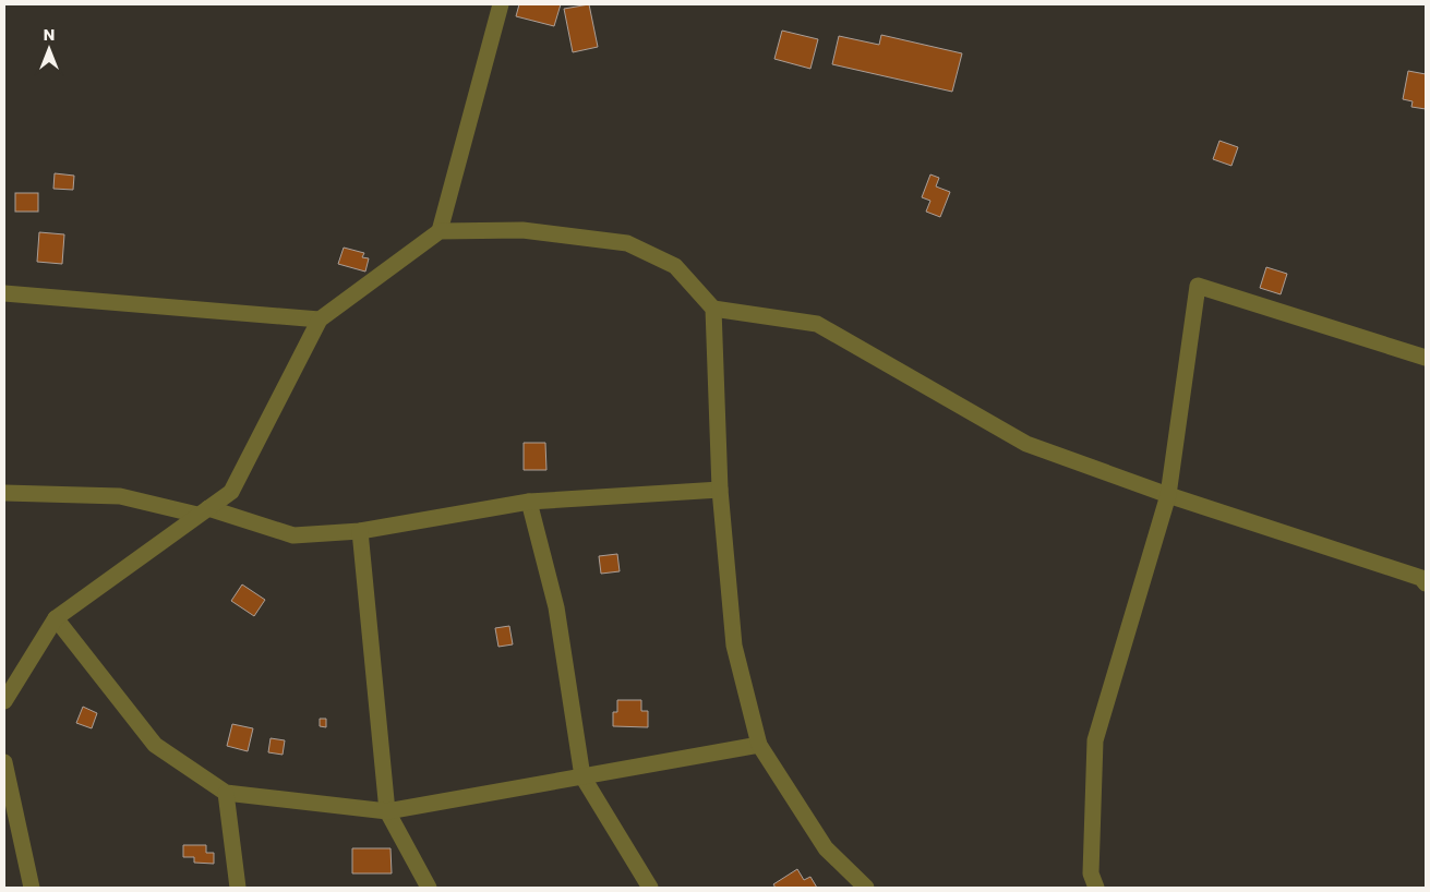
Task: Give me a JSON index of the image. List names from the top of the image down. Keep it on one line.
{"north":"top"}
